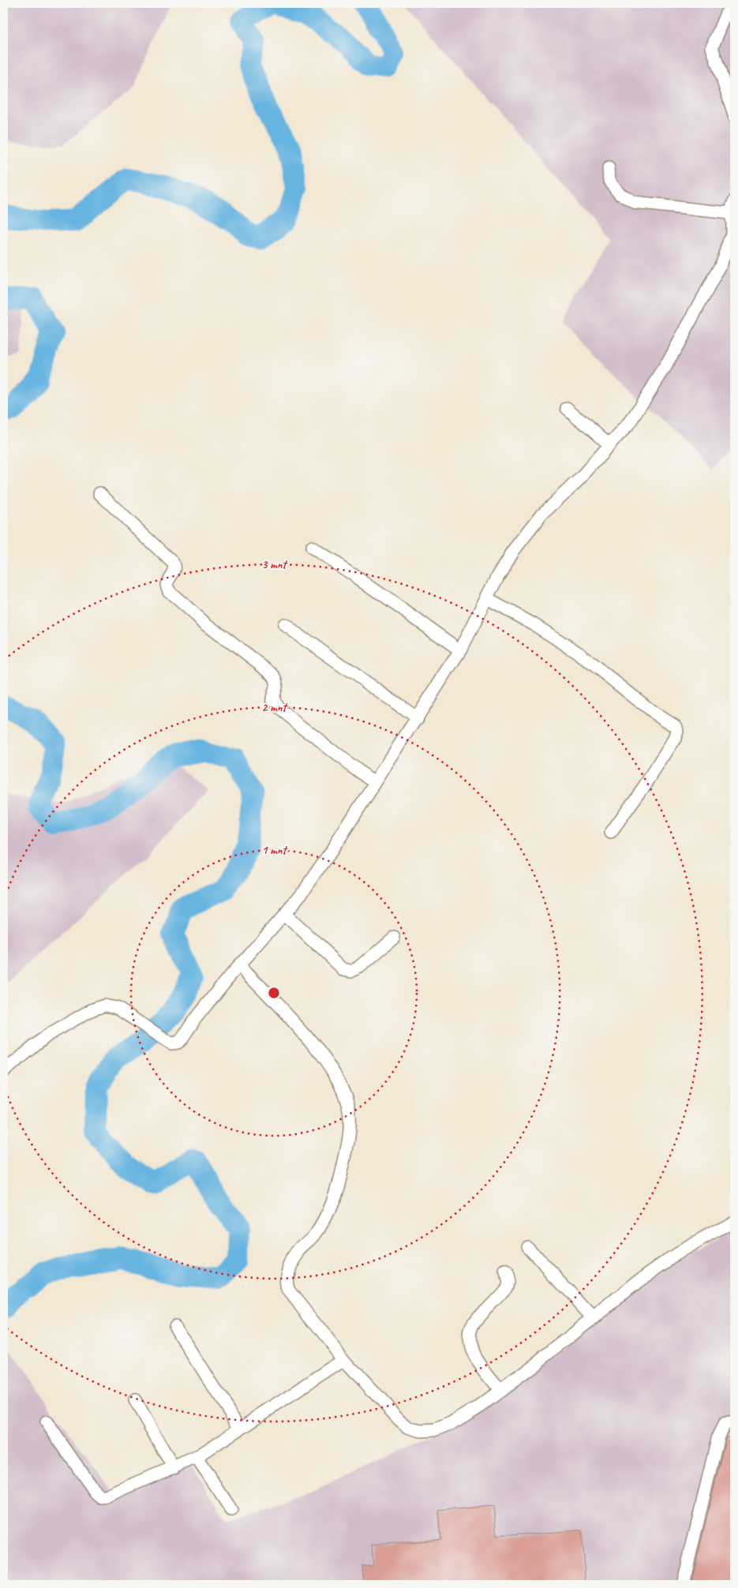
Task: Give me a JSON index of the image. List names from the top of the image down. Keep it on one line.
{"rings":["3 mnt","2 mnt","1 mnt"]}
